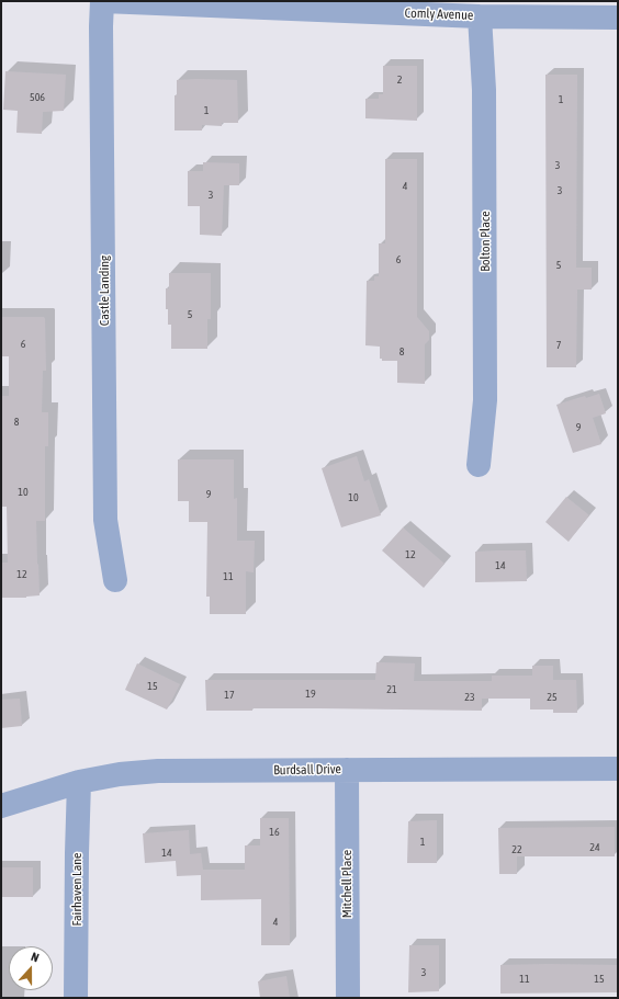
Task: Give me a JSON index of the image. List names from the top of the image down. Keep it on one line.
{"streets":{"street":["Comly Avenue","Bolton Place","Castle Landing","Burdsall Drive","Mitchell Place","Fairhaven Lane"]},"crossings":[["Comly Avenue","Bolton Place"],["Comly Avenue","Castle Landing"],["Burdsall Drive","Mitchell Place"],["Burdsall Drive","Fairhaven Lane"]],"house_numbers":["2","506","1","1","3","4","3","3","6","5","5","6","7","8","8","9","10","9","10","12","14","12","11","15","21","19","17","23","25","16","1","24","22","14","4","3","11","15"],"north":"top"}
